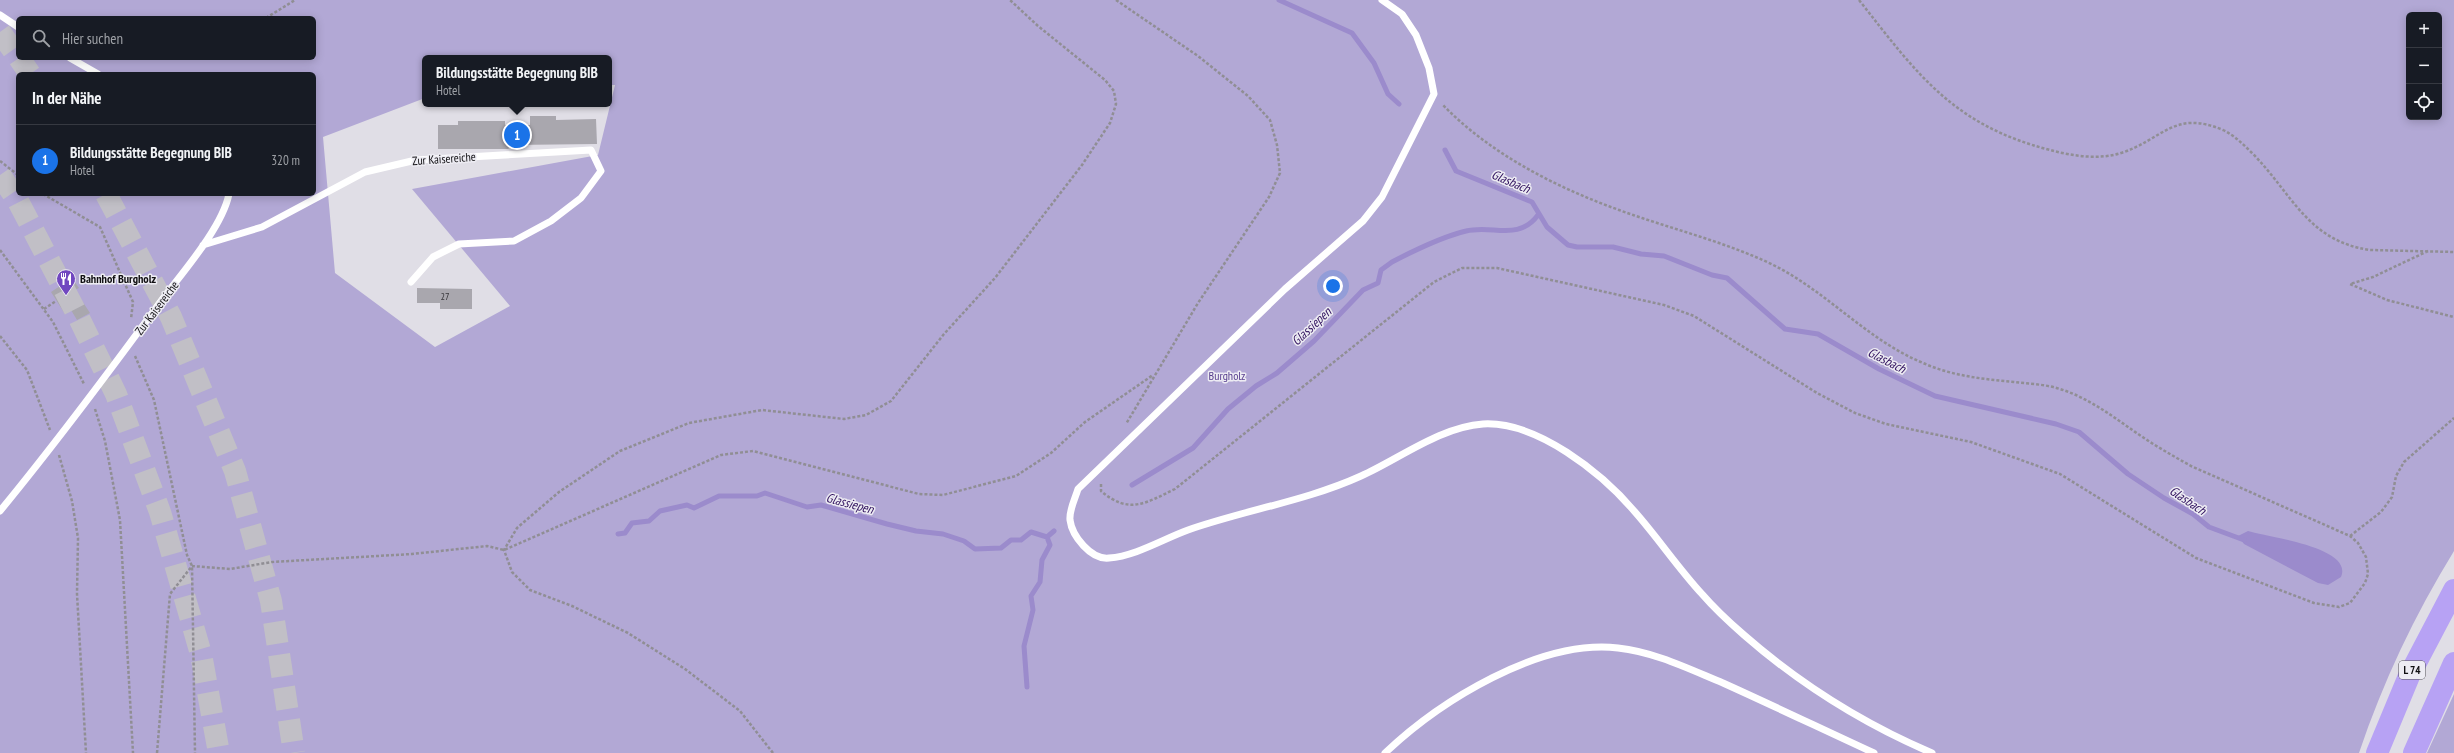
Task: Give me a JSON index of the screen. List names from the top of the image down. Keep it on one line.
{"streets":{"highway":["L 74"],"lane":["Zur Kaisereiche"]},"water":["Glasbach","Glassiepen"],"parks":["Burgholz"],"places":{"restaurant":["Bahnhof Burgholz"]},"house_numbers":["27"],"page":{"map_buttons":["+","−"],"search":"Hier suchen","popup":["Bildungsstätte Begegnung BIB","Hotel"],"heading":"In der Nähe","pins":"1","list":[{"mark":"1","name":"Bildungsstätte Begegnung BIB","note":"Hotel","value":"320 m"}]}}
